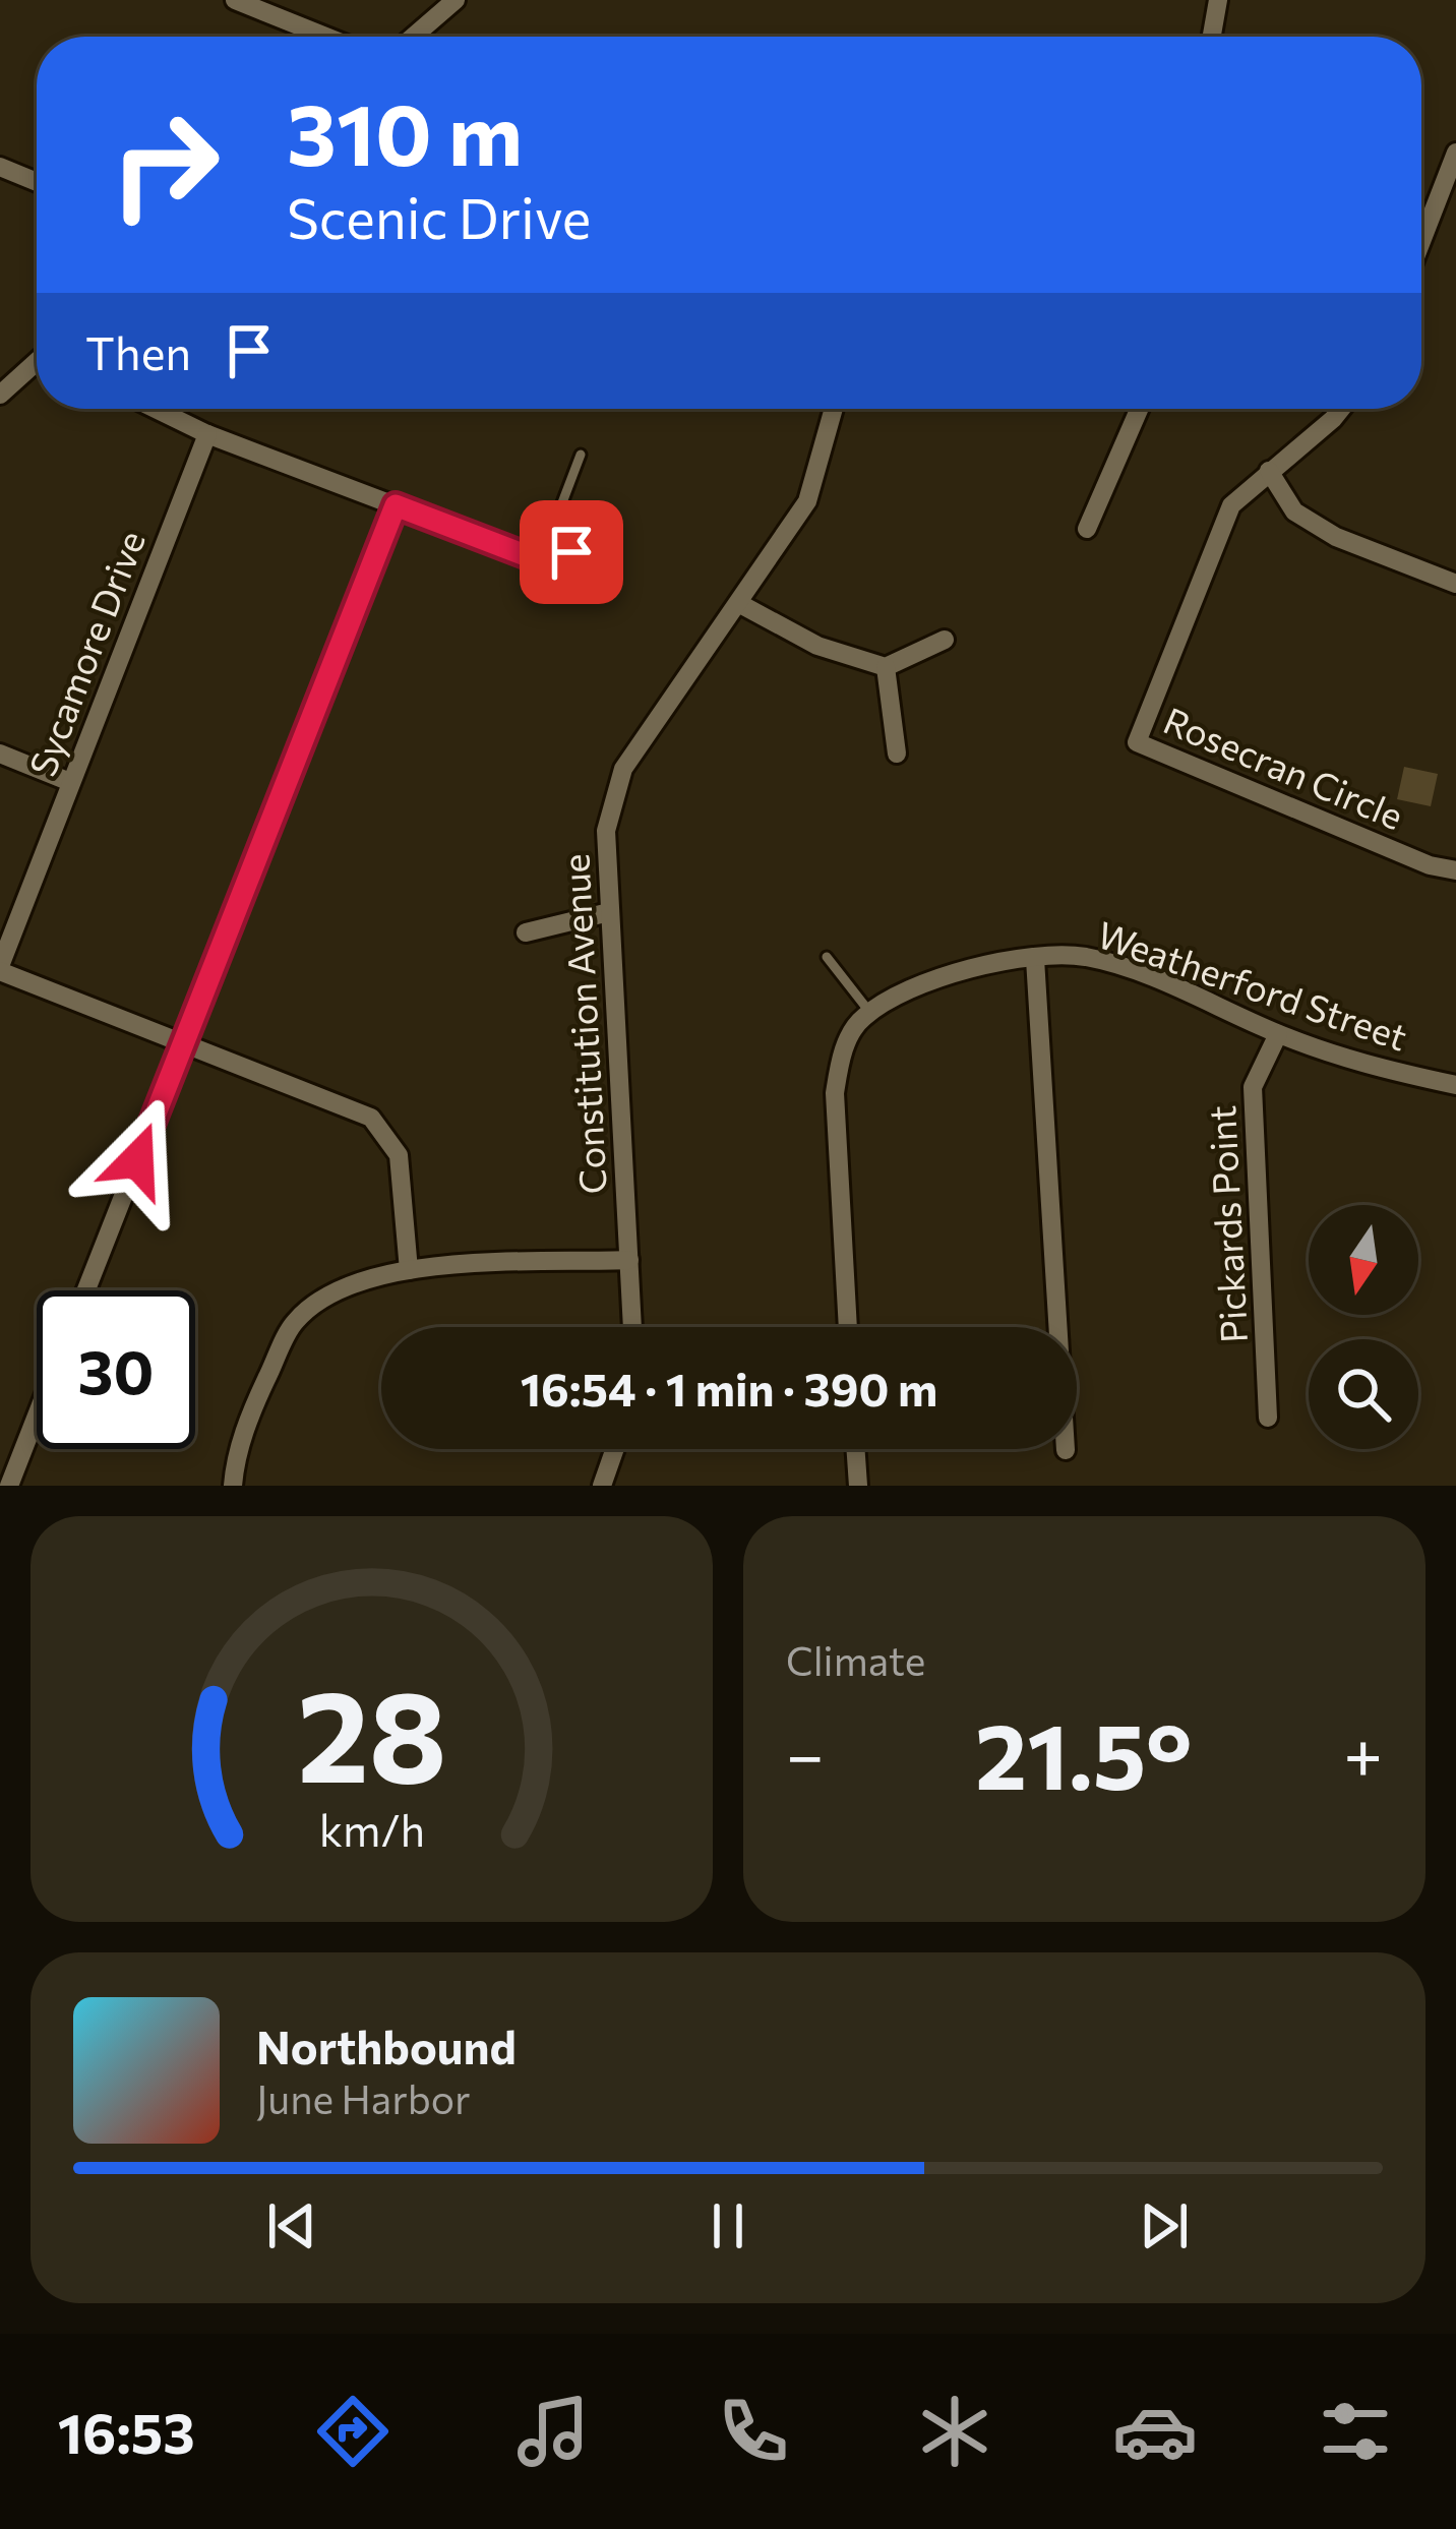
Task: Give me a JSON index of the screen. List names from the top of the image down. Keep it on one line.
{"streets":{"street":["Sycamore Drive","Rosecran Circle","Weatherford Street","Constitution Avenue","Pickards Point"]},"crossings":[["Weatherford Street","Pickards Point"]],"north":"bottom","page":{"turn":["310 m","Scenic Drive"],"then":"Then","limit":"30","trip":"16:54 · 1 min · 390 m","tile":"Climate","heat":["−","21.5°","+"],"song":["Northbound","June Harbor"],"tabs":"16:53","gauge":["28","km/h"]}}
